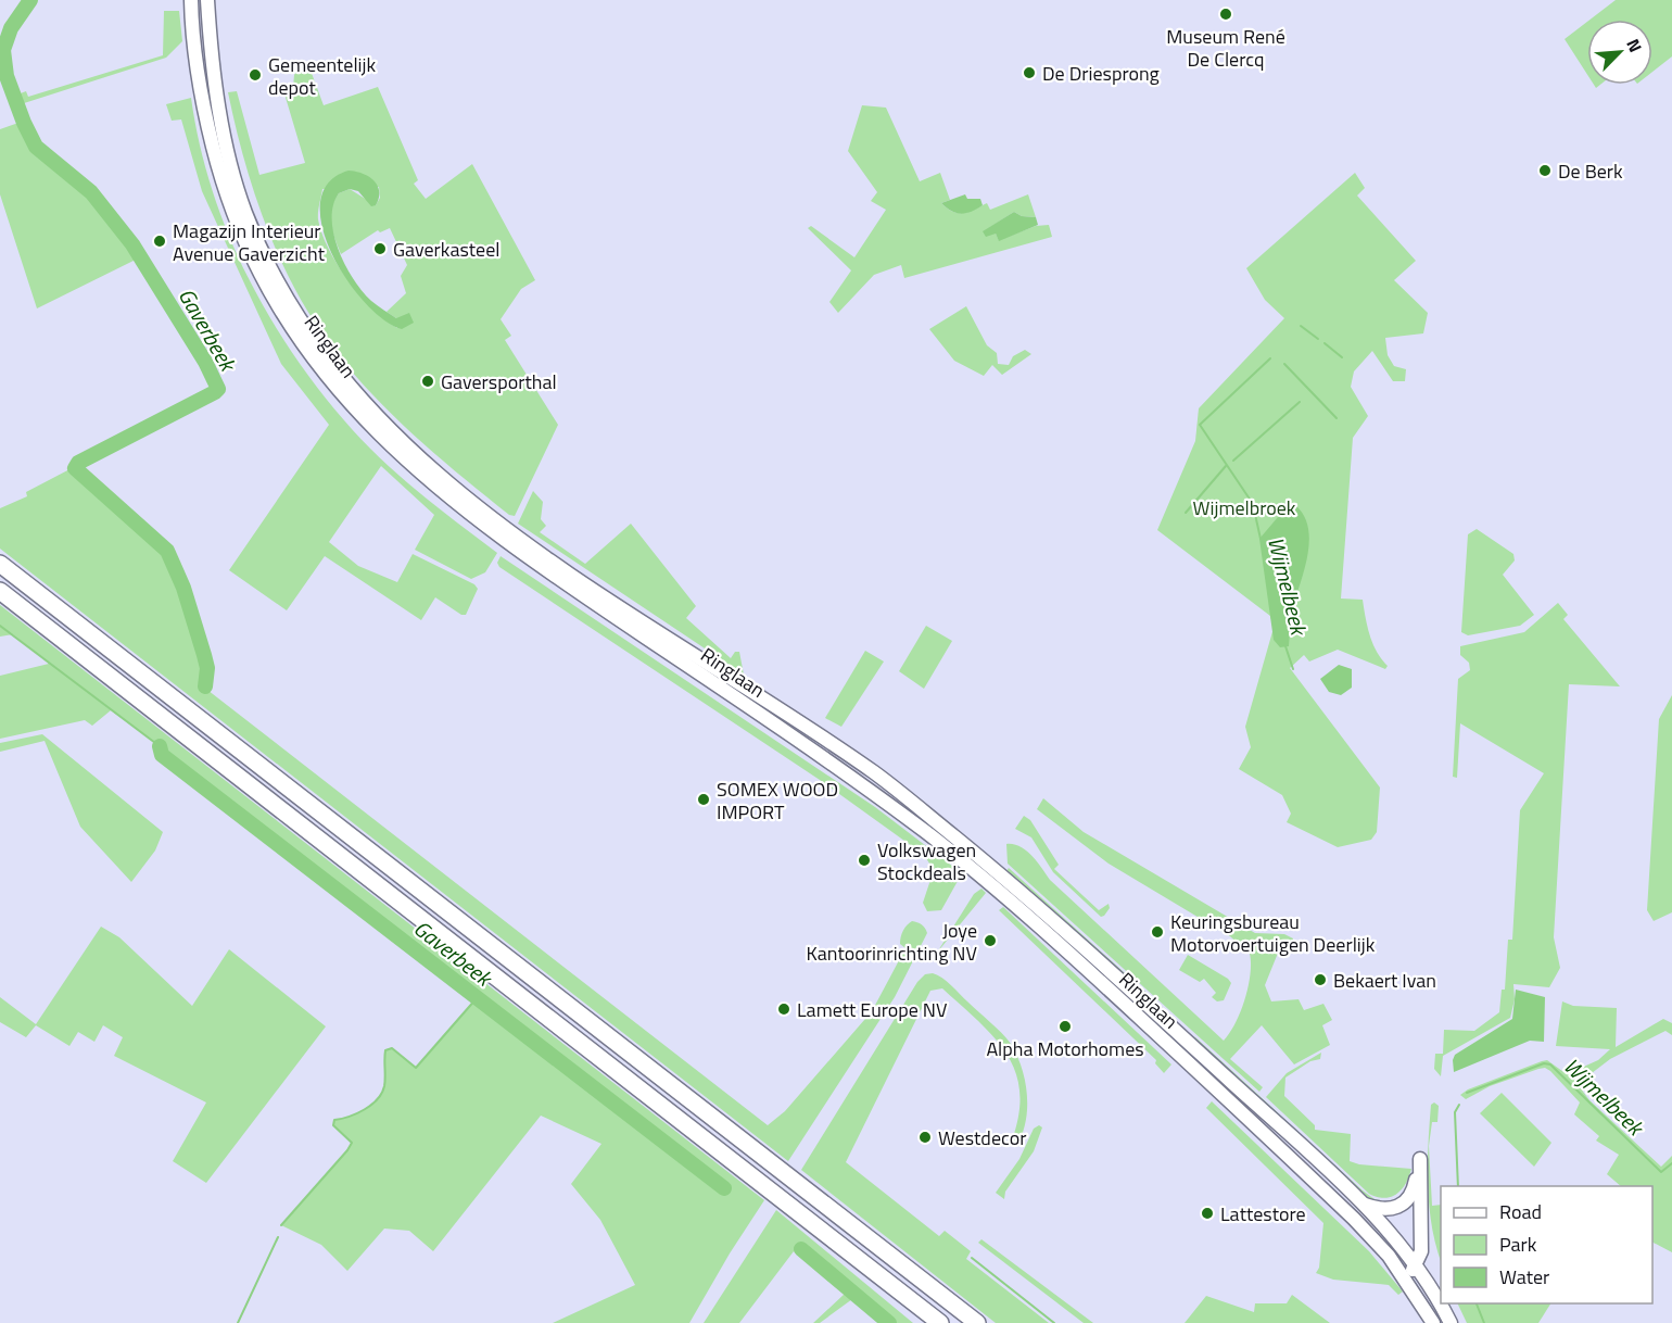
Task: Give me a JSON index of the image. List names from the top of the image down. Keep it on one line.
{"streets":{"main road":["Ringlaan"]},"water":["Gaverbeek","Wijmelbeek"],"parks":["Wijmelbroek"],"places":["Museum René De Clercq","De Driesprong","Gemeentelijk depot","De Berk","Magazijn Interieur Avenue Gaverzicht","Gaverkasteel","Gaversporthal","SOMEX WOOD IMPORT","Volkswagen Stockdeals","Keuringsbureau Motorvoertuigen Deerlijk","Joye Kantoorinrichting NV","Bekaert Ivan","Lamett Europe NV","Alpha Motorhomes","Westdecor","Lattestore"],"legend":["Road","Park","Water"],"north":"top right"}
